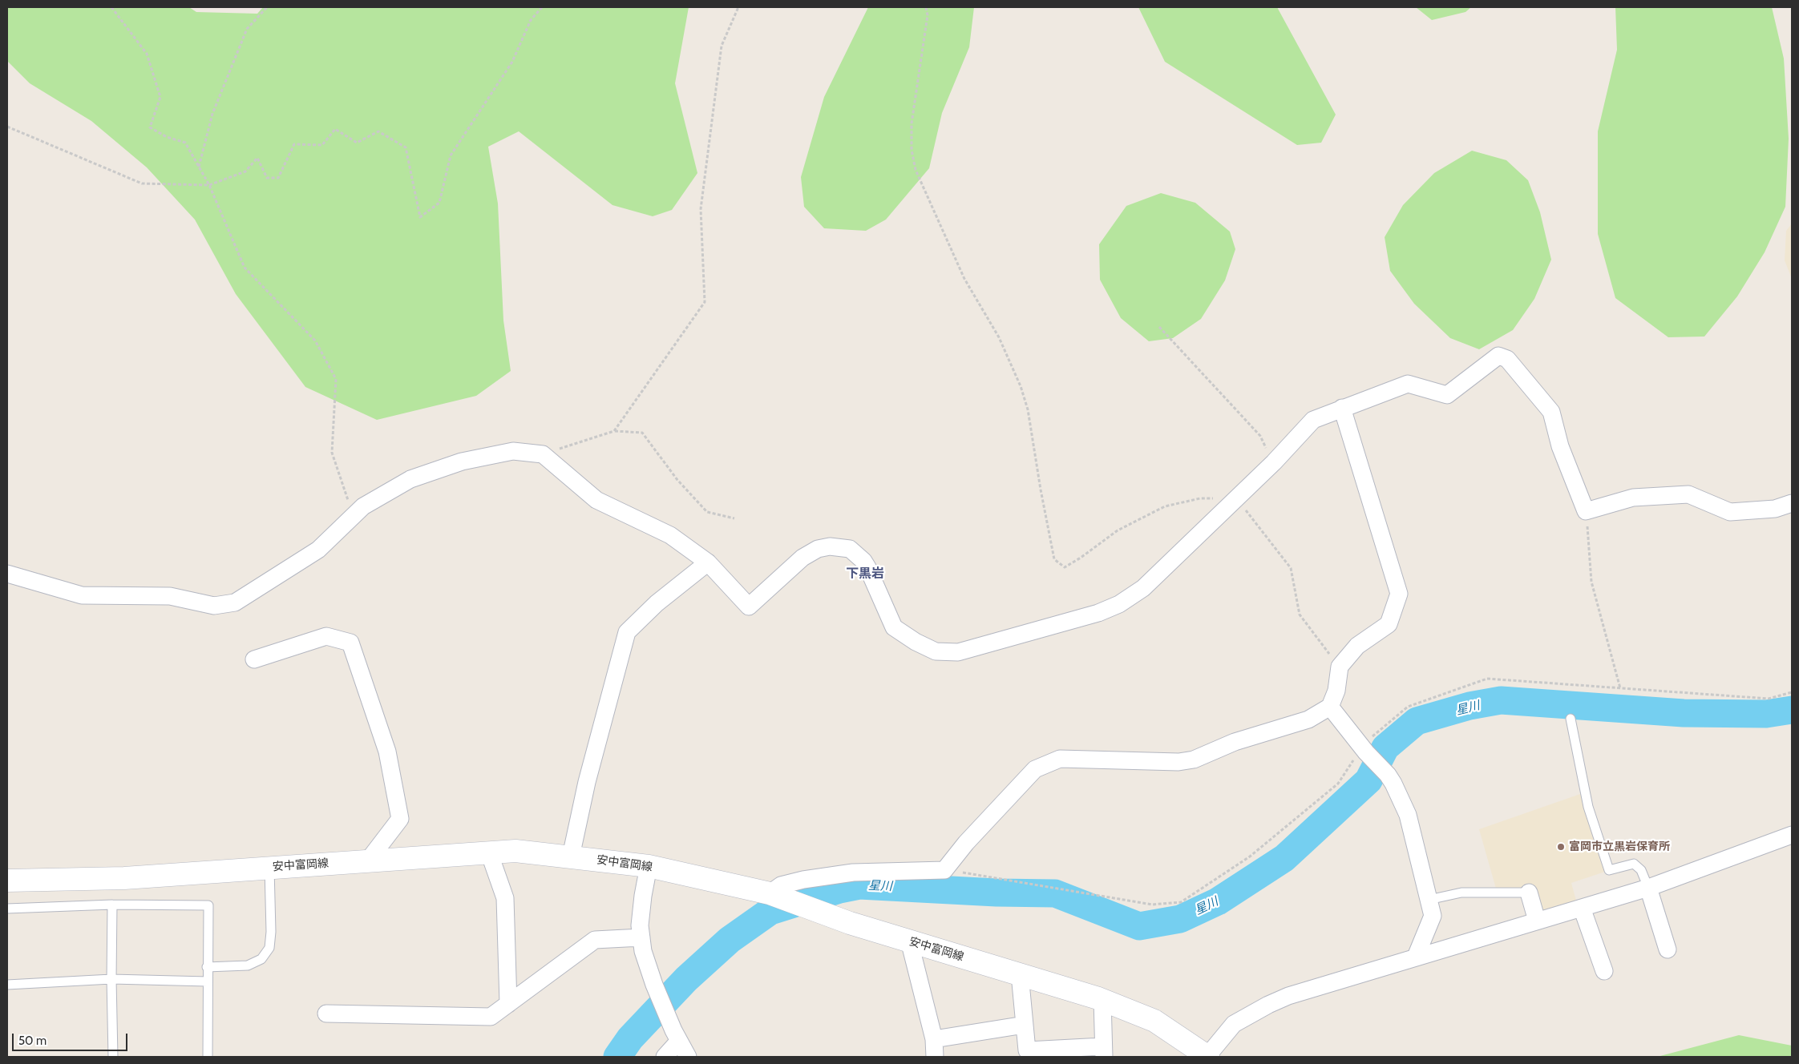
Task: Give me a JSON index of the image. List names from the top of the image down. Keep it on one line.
{"streets":{"main road":["安中富岡線"]},"districts":["下黒岩"],"water":["星川"],"places":["富岡市立黒岩保育所"],"scale_bar":"50 m"}
